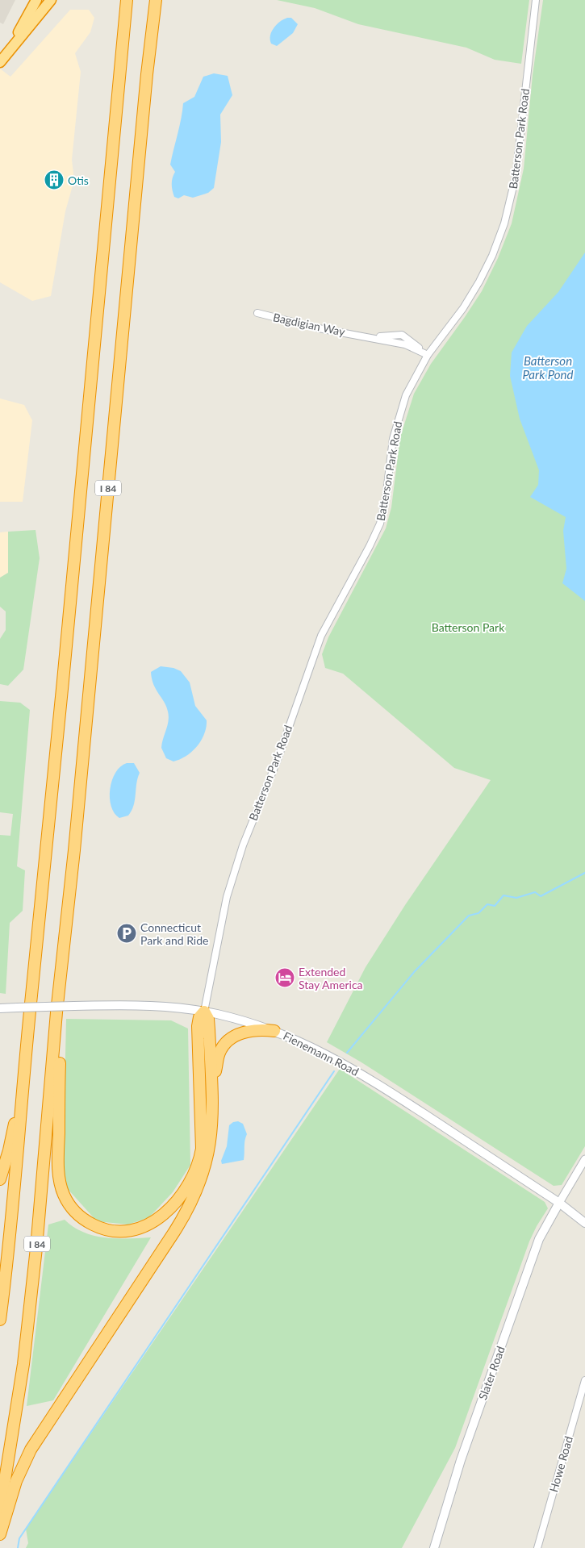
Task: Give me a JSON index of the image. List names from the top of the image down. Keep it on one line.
{"streets":{"highway":["I 84"],"main road":["Fienemann Road","Slater Road"],"street":["Batterson Park Road","Bagdigian Way","Howe Road"]},"crossings":[["Batterson Park Road","Bagdigian Way"],["Batterson Park Road","Fienemann Road"],["Fienemann Road","Slater Road"]],"water":["Batterson Park Pond"],"parks":["Batterson Park"],"places":{"building":["Otis"],"parking":["Connecticut Park and Ride"],"hotel":["Extended Stay America"]}}
